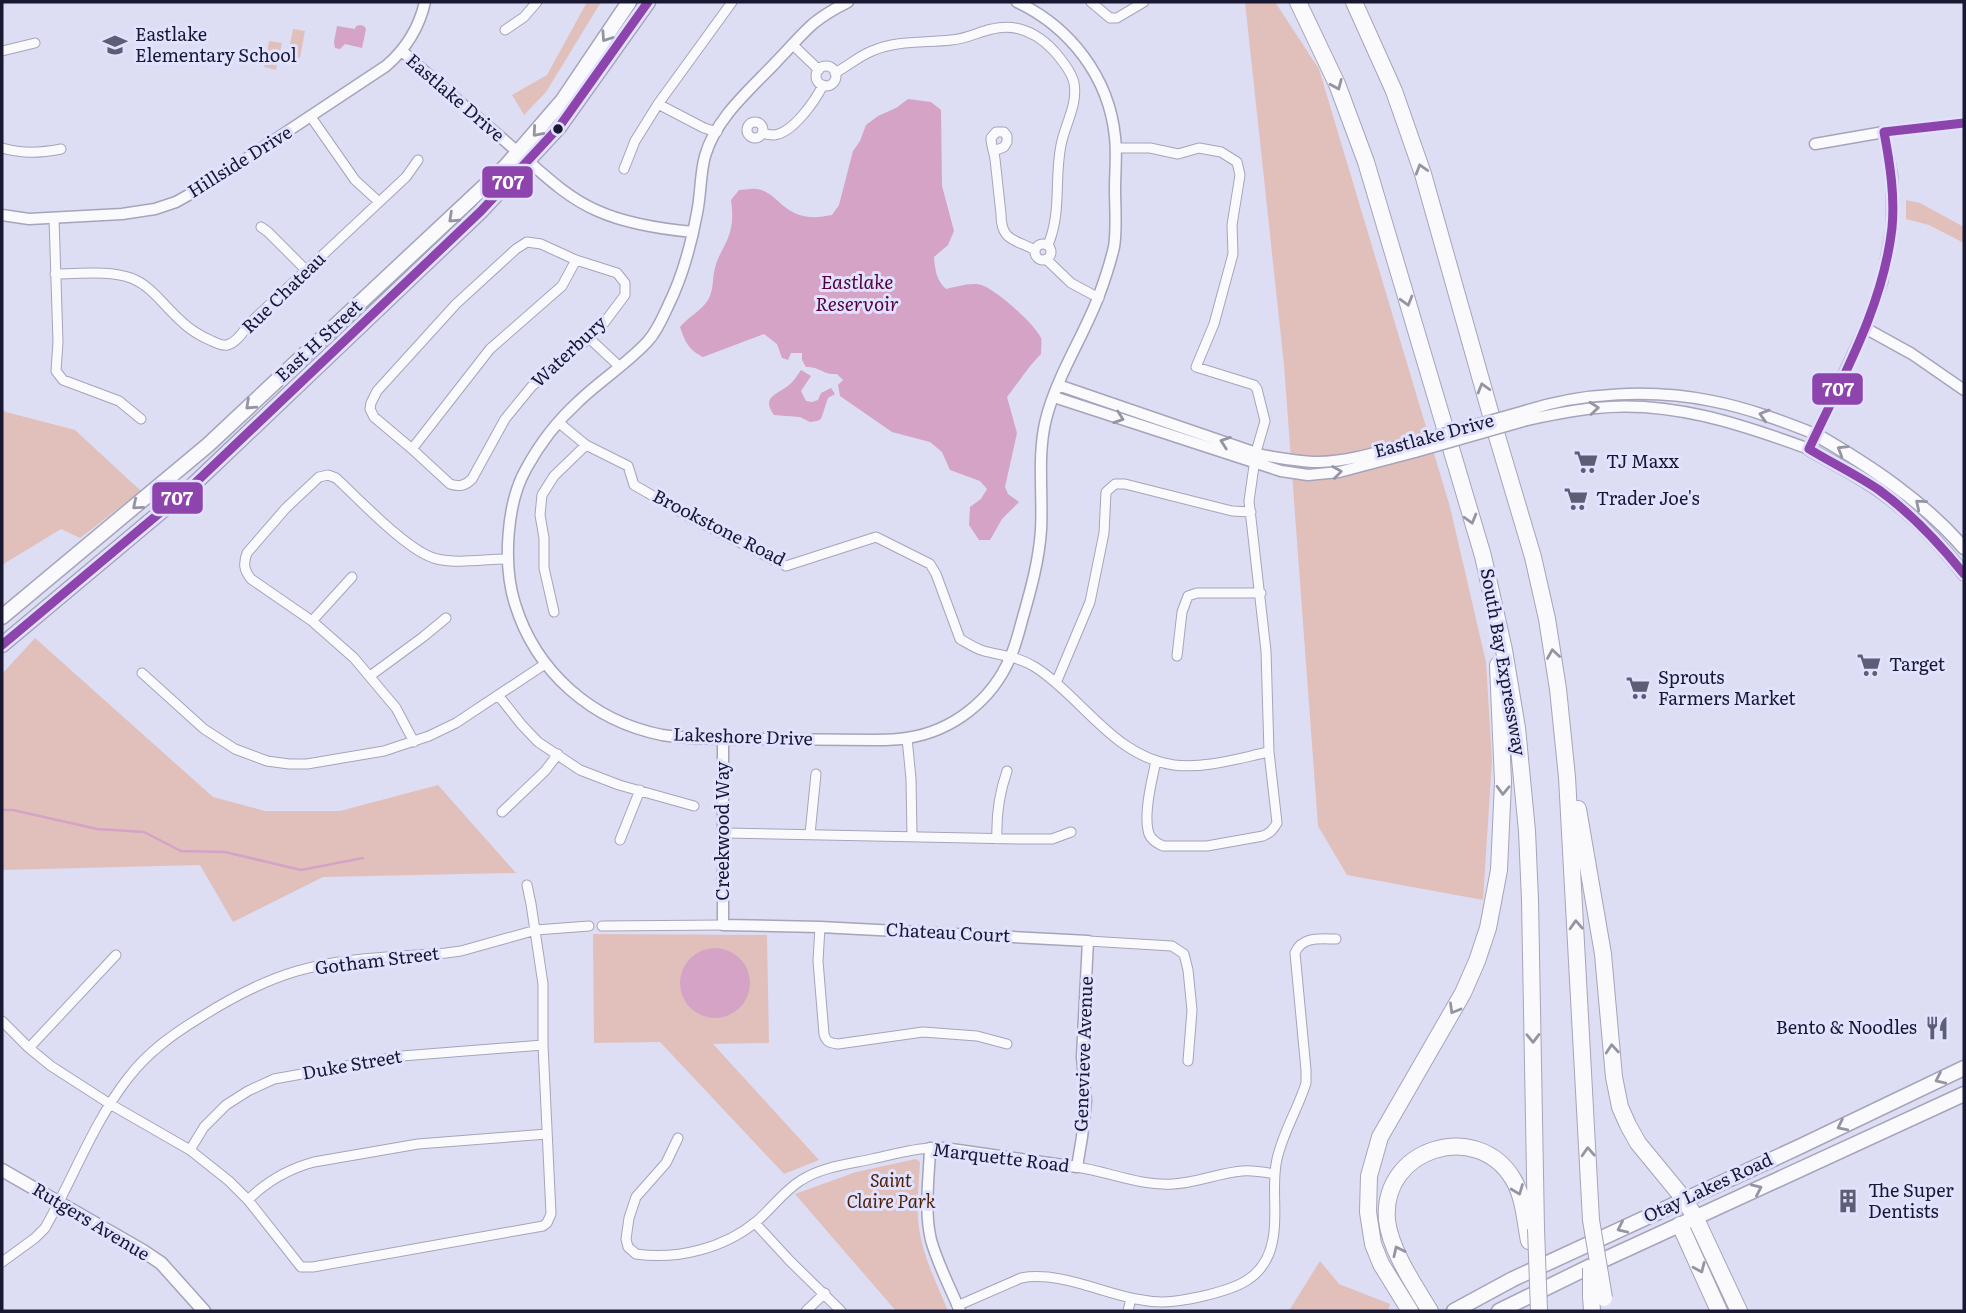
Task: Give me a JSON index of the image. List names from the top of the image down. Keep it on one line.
{"streets":{"highway":["South Bay Expressway"],"main road":["East H Street","Otay Lakes Road","Rutgers Avenue"],"street":["Eastlake Drive","Hillside Drive","Rue Chateau","Waterbury","Brookstone Road","Lakeshore Drive","Creekwood Way","Chateau Court","Gotham Street","Genevieve Avenue","Duke Street","Marquette Road"]},"crossings":[["Eastlake Drive","Hillside Drive"],["Eastlake Drive","East H Street"],["Eastlake Drive","Lakeshore Drive"],["Brookstone Road","Lakeshore Drive"],["Lakeshore Drive","Creekwood Way"],["Creekwood Way","Chateau Court"],["Chateau Court","Genevieve Avenue"],["Gotham Street","Rutgers Avenue"],["Genevieve Avenue","Marquette Road"]],"water":["Eastlake Reservoir"],"parks":["Saint Claire Park"],"places":{"school or university":["Eastlake Elementary School"],"supermarket":["TJ Maxx","Trader Joe's","Target","Sprouts Farmers Market"],"restaurant":["Bento & Noodles"],"building":["The Super Dentists"]},"lines":["transit line 707"]}
